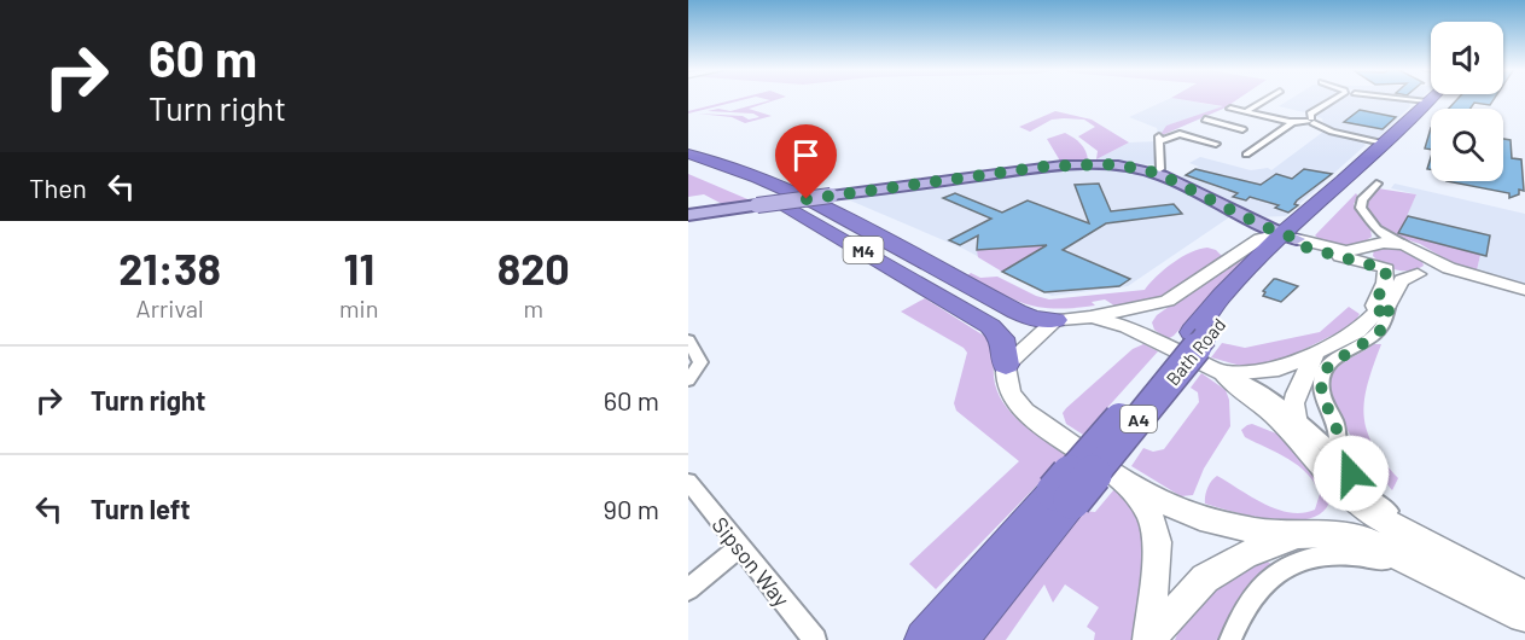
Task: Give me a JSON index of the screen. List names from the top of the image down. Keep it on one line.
{"streets":{"highway":["M4","Bath Road","A4"],"street":["Sipson Way"]},"page":{"turn":["60 m","Turn right"],"then":"Then","eta":["21:38","Arrival","11","min","820","m"],"list":[{"name":"Turn right","value":"60 m"},{"name":"Turn left","value":"90 m"}]}}
